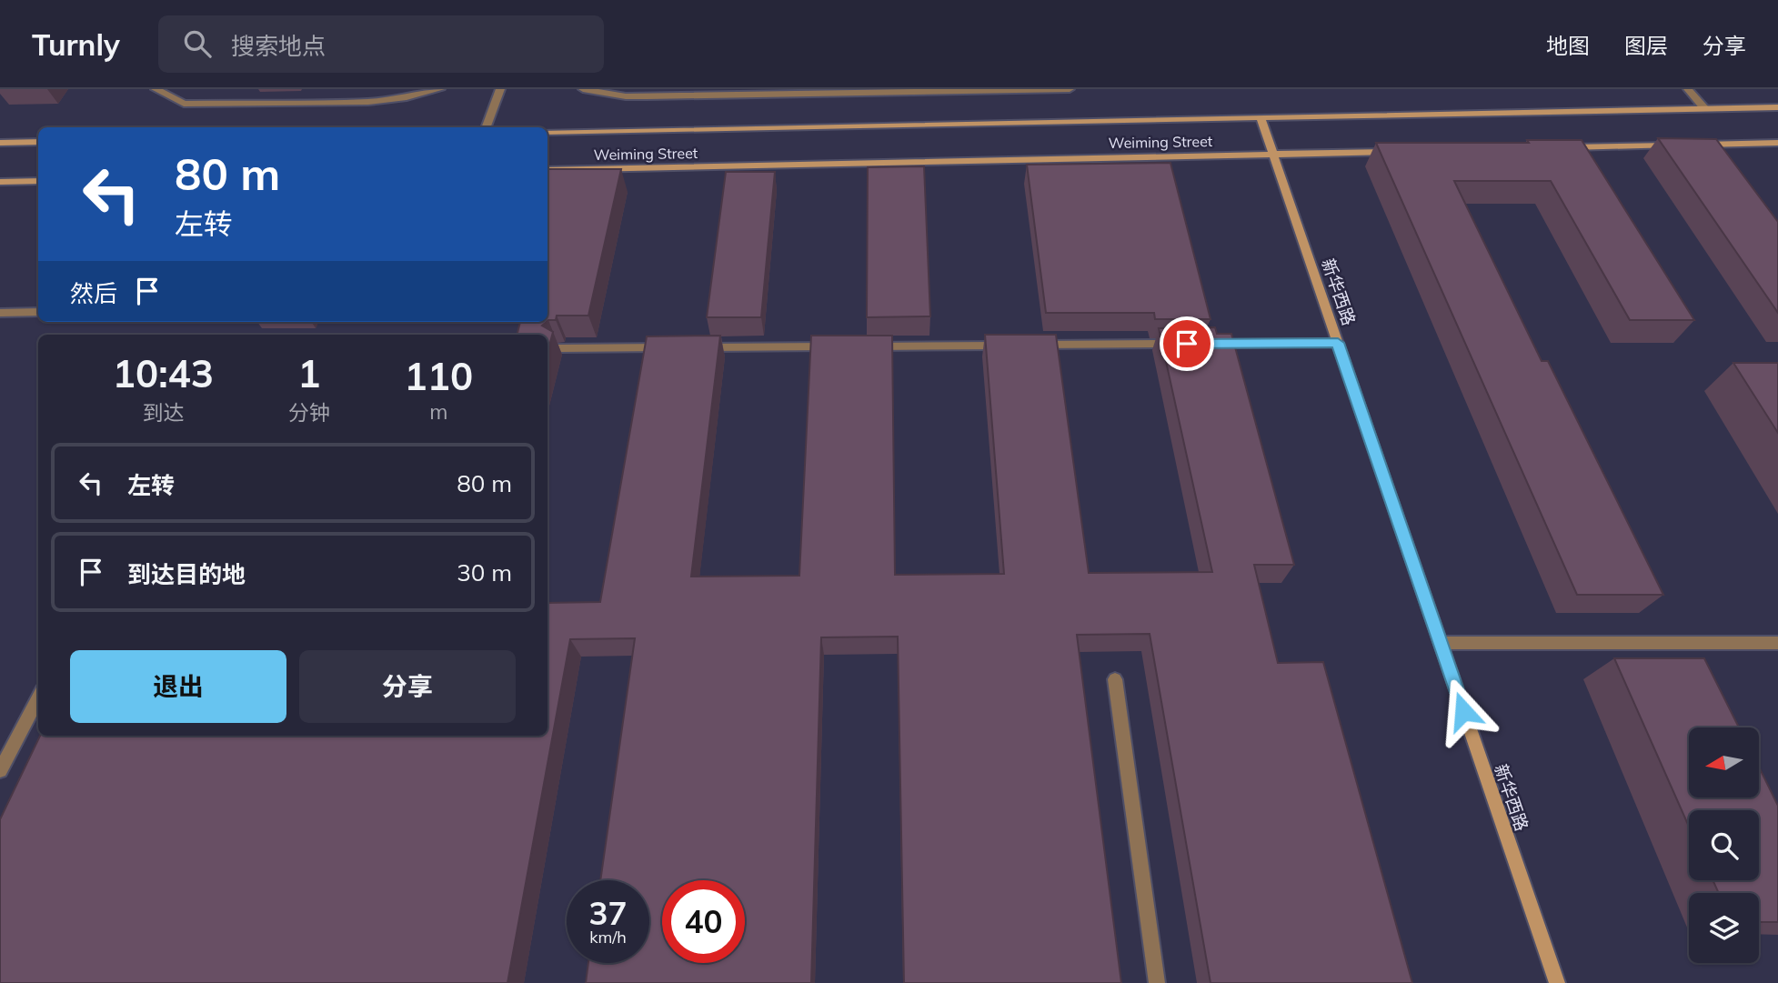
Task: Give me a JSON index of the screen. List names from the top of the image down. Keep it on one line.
{"streets":{"street":["Weiming Street","新华西路"]},"crossings":[["Weiming Street","新华西路"]],"north":"left","page":{"header":"Turnly","search":"搜索地点","nav":["地图","图层","分享"],"turn":["80 m","左转"],"then":"然后","eta":["10:43","到达","1","分钟","110","m"],"list":[{"name":"左转","value":"80 m"},{"name":"到达目的地","value":"30 m"}],"buttons":["退出","分享"],"speed":"37 km/h","limit":"40"}}
